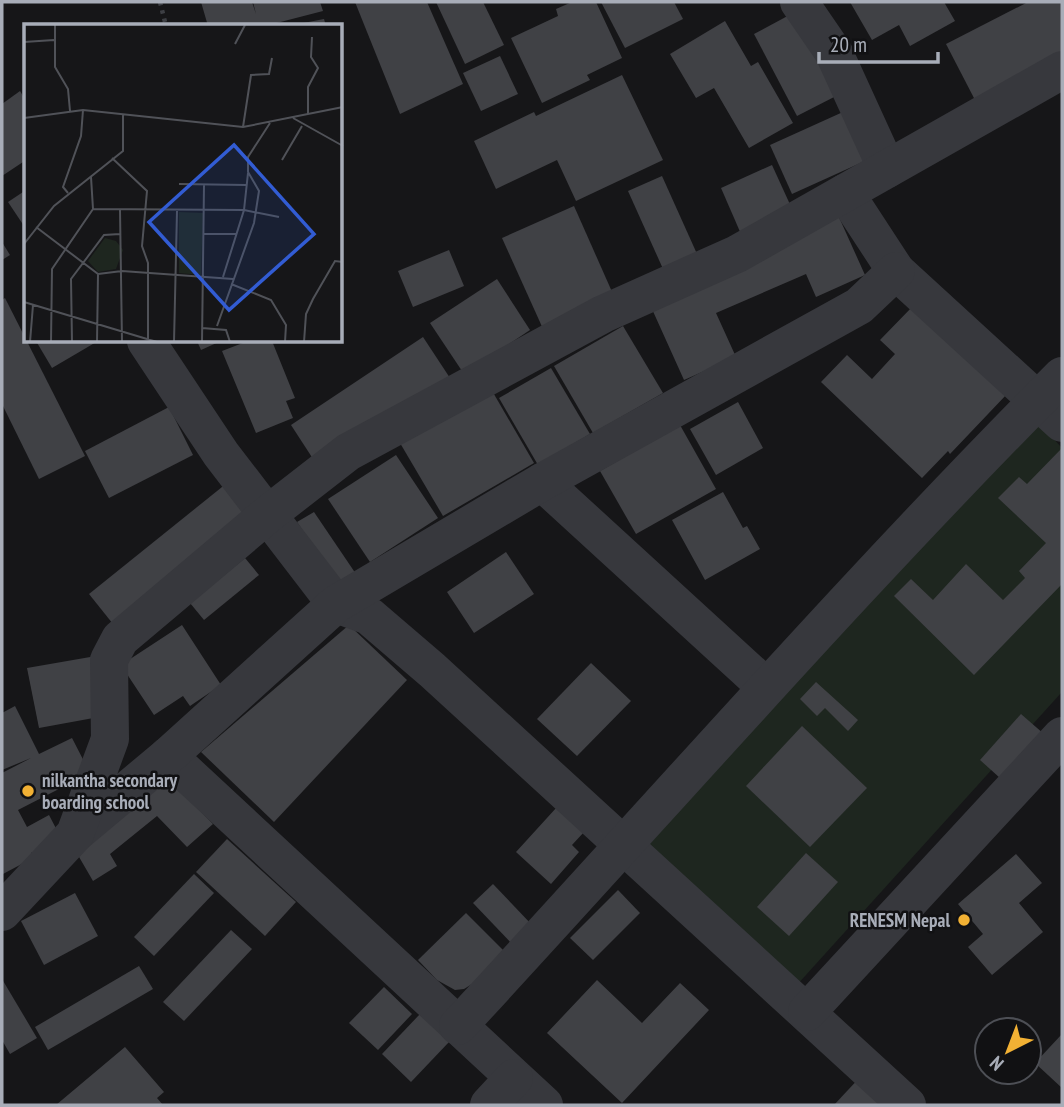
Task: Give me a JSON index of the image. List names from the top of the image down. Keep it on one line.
{"places":["nilkantha secondary boarding school","RENESM Nepal"],"scale_bar":"20 m","north":"bottom left"}
